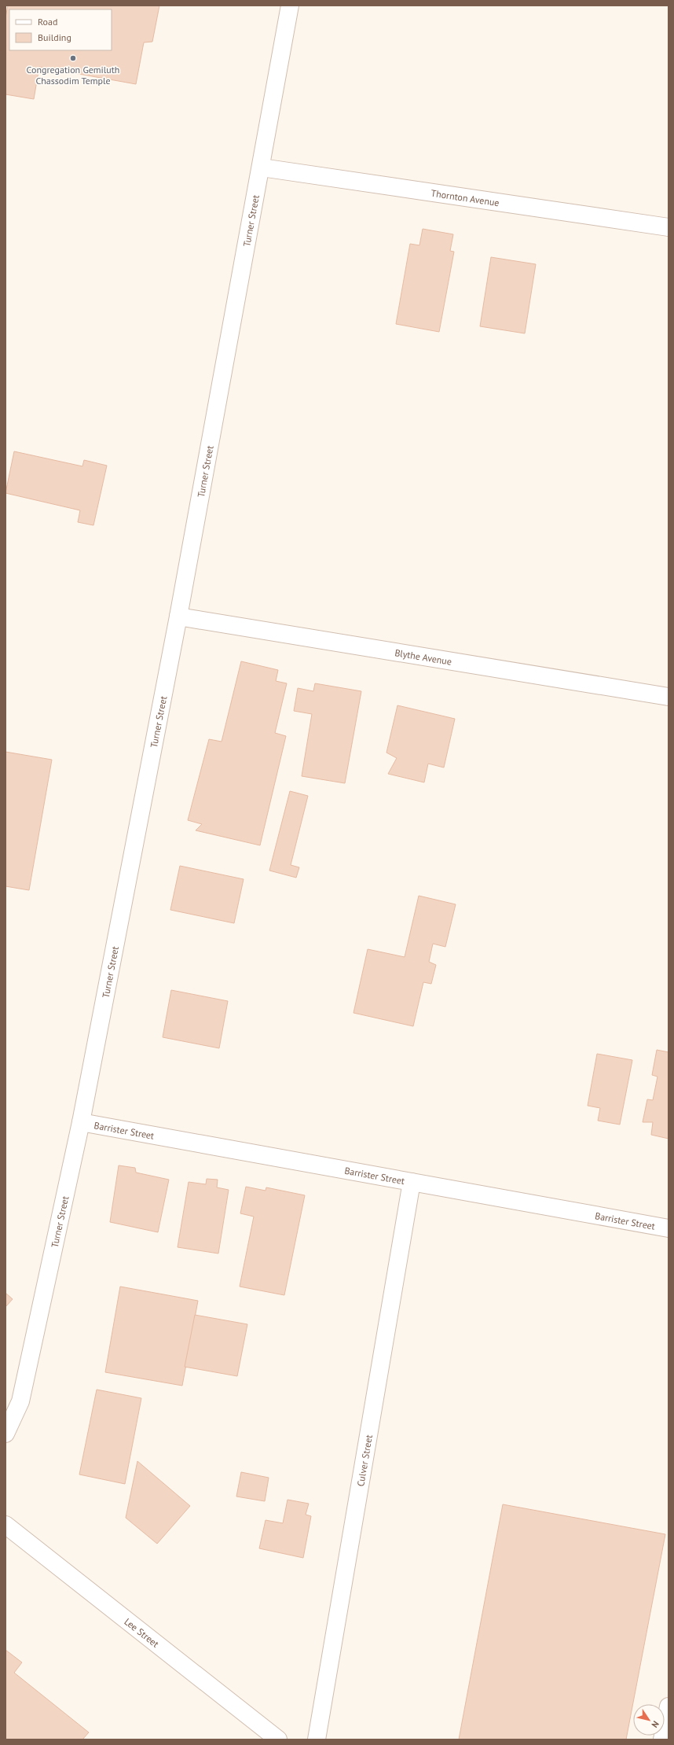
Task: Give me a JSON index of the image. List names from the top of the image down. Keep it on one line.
{"streets":{"street":["Thornton Avenue","Turner Street","Blythe Avenue","Barrister Street","Culver Street","Lee Street"]},"crossings":[["Thornton Avenue","Turner Street"],["Turner Street","Blythe Avenue"],["Turner Street","Barrister Street"],["Barrister Street","Culver Street"]],"places":["Congregation Gemiluth Chassodim Temple"],"legend":["Road","Building"],"north":"bottom right"}
